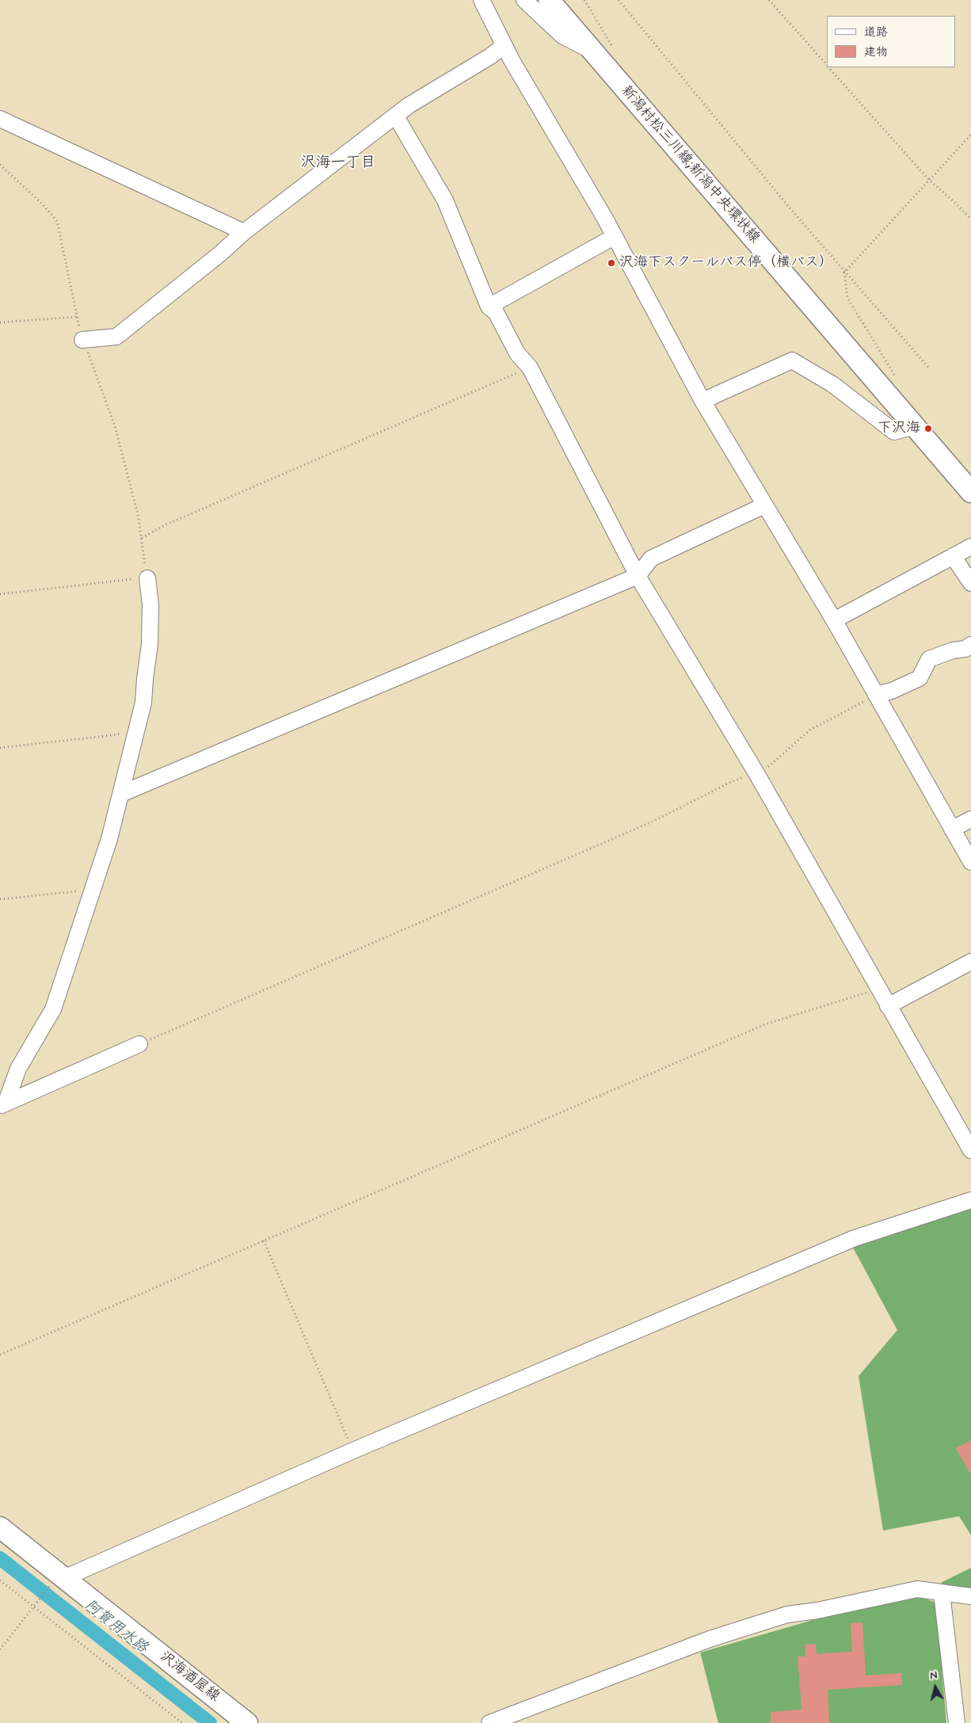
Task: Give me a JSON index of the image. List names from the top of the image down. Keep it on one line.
{"streets":{"main road":["新潟村松三川線;新潟中央環状線","沢海酒屋線"]},"districts":["沢海一丁目"],"water":["阿賀用水路"],"places":["沢海下スクールバス停（横バス）","下沢海"],"legend":["道路","建物"],"north":"top"}
